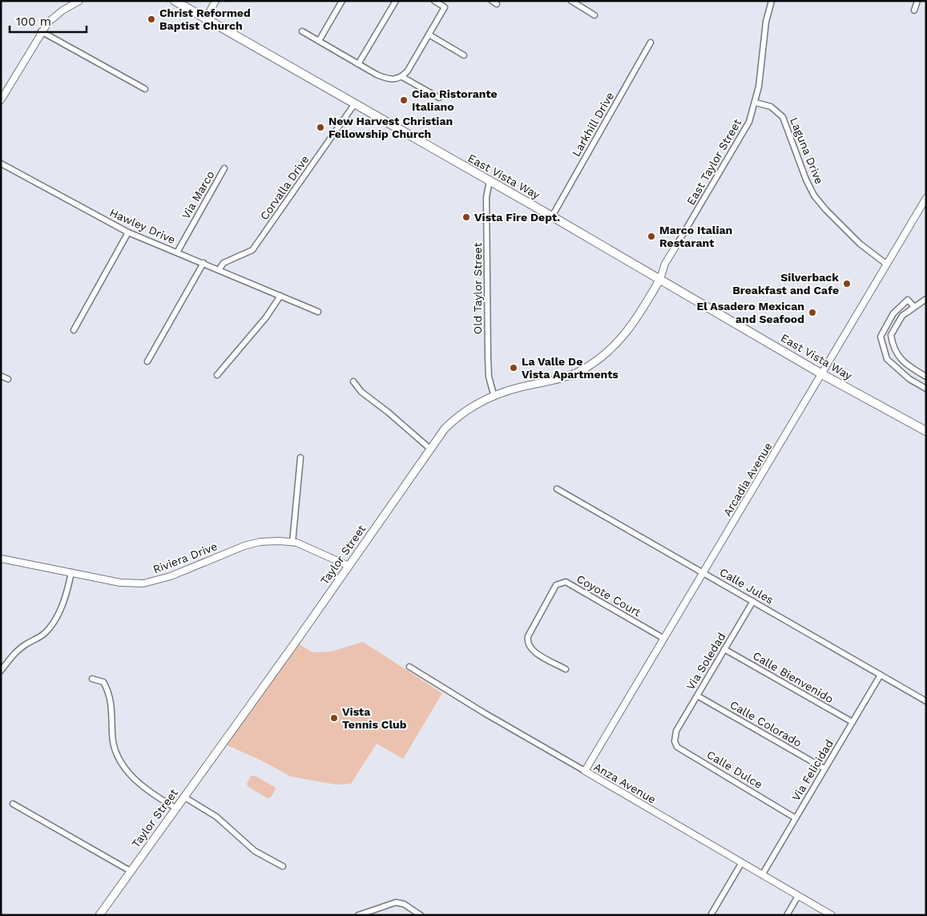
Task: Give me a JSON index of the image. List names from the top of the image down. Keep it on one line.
{"streets":{"main road":["East Vista Way","Taylor Street"],"street":["Larkhill Drive","Laguna Drive","East Taylor Street","Corvalla Drive","Via Marco","Hawley Drive","Old Taylor Street","Arcadia Avenue","Riviera Drive","Calle Jules","Coyote Court","Via Soledad","Calle Bienvenido","Calle Colorado","Calle Dulce","Via Felicidad","Anza Avenue"]},"crossings":[["Larkhill Drive","East Vista Way"],["Laguna Drive","East Taylor Street"],["Laguna Drive","Arcadia Avenue"],["East Taylor Street","East Vista Way"],["East Taylor Street","Taylor Street"],["East Vista Way","Corvalla Drive"],["East Vista Way","Old Taylor Street"],["East Vista Way","Arcadia Avenue"],["East Vista Way","Taylor Street"],["Corvalla Drive","Hawley Drive"],["Via Marco","Hawley Drive"],["Old Taylor Street","Taylor Street"],["Arcadia Avenue","Calle Jules"],["Arcadia Avenue","Coyote Court"],["Arcadia Avenue","Anza Avenue"],["Taylor Street","Riviera Drive"],["Calle Jules","Via Soledad"],["Calle Jules","Via Felicidad"],["Via Soledad","Calle Bienvenido"],["Via Soledad","Calle Colorado"],["Via Soledad","Calle Dulce"],["Calle Bienvenido","Via Felicidad"],["Calle Colorado","Via Felicidad"],["Calle Dulce","Via Felicidad"],["Via Felicidad","Anza Avenue"]],"places":["Christ Reformed Baptist Church","Ciao Ristorante Italiano","New Harvest Christian Fellowship Church","Vista Fire Dept.","Marco Italian Restarant","Silverback Breakfast and Cafe","El Asadero Mexican and Seafood","La Valle De Vista Apartments","Vista Tennis Club"],"scale_bar":"100 m"}
